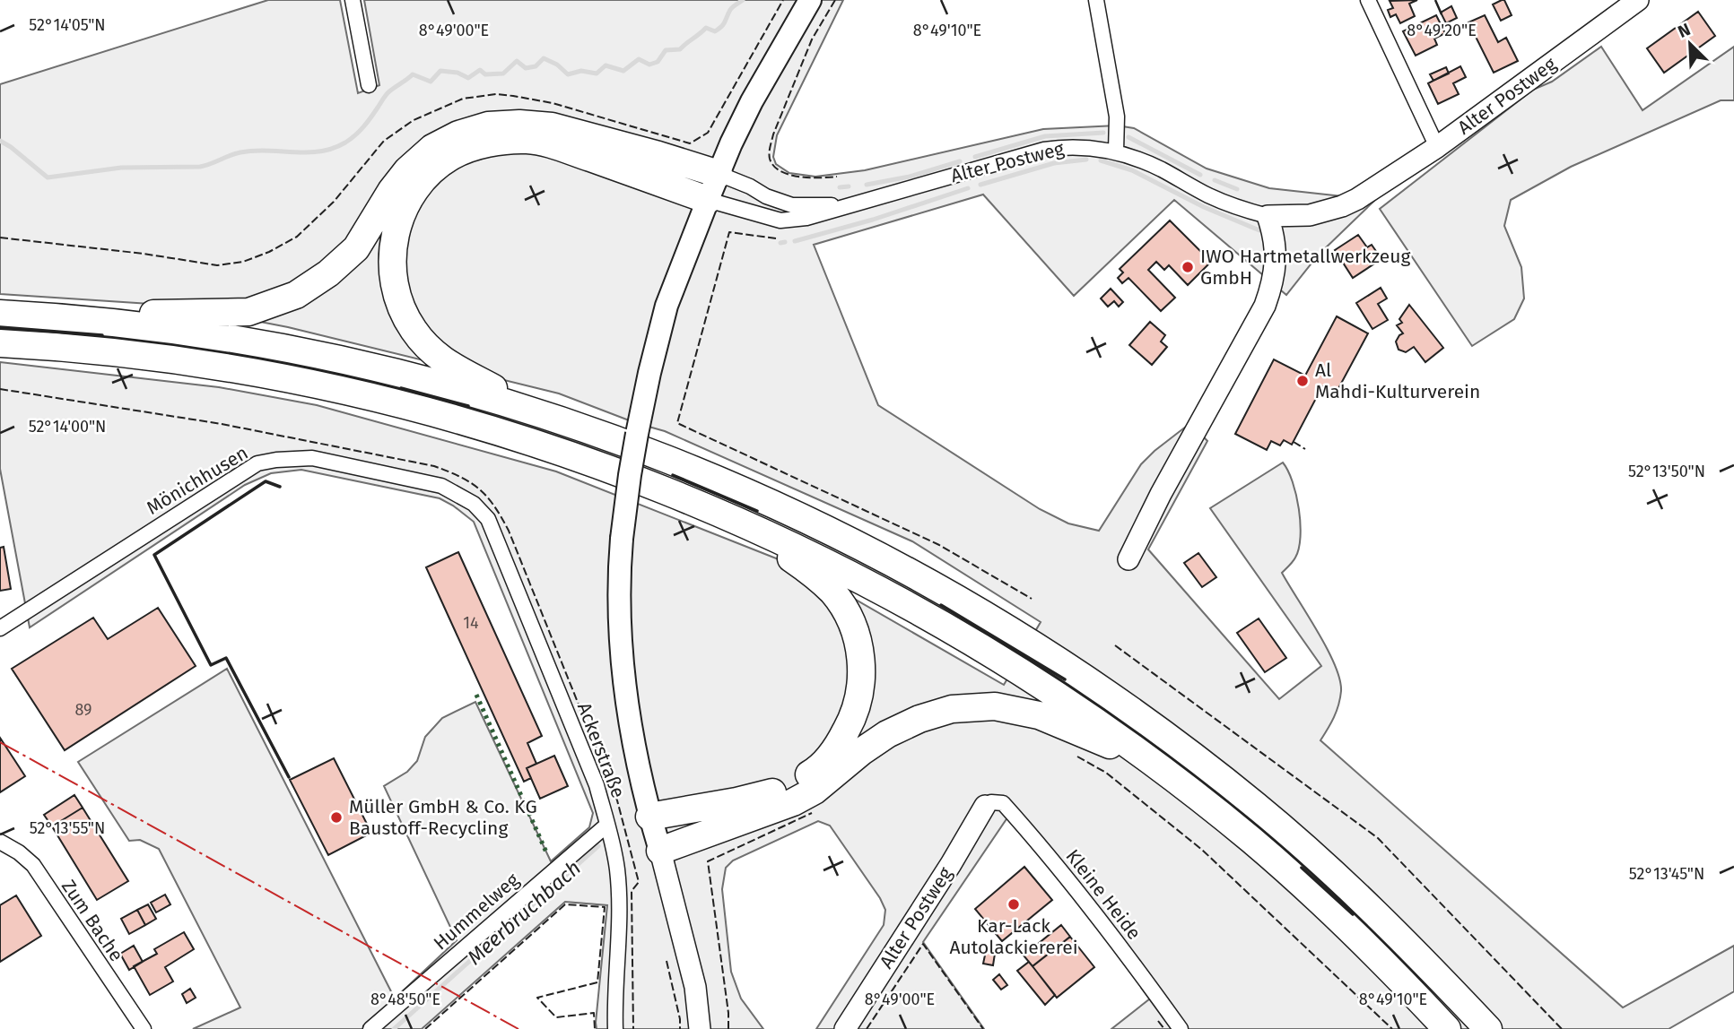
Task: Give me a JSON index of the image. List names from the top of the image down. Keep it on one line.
{"streets":{"street":["Alter Postweg","Mönichhusen","Ackerstraße","Kleine Heide","Hummelweg","Zum Bache"]},"crossings":[["Alter Postweg","Kleine Heide"],["Mönichhusen","Ackerstraße"],["Ackerstraße","Hummelweg"]],"water":["Meerbruchbach"],"places":["IWO Hartmetallwerkzeug GmbH","Al Mahdi-Kulturverein","Müller GmbH & Co. KG Baustoff-Recycling","Kar-Lack Autolackiererei"],"house_numbers":["14","89"],"north":"top left","coordinates":["52°14'05\"N","8°49'00\"E","8°49'10\"E","8°49'20\"E","52°14'00\"N","52°13'50\"N","52°13'55\"N","52°13'45\"N","8°48'50\"E"]}
